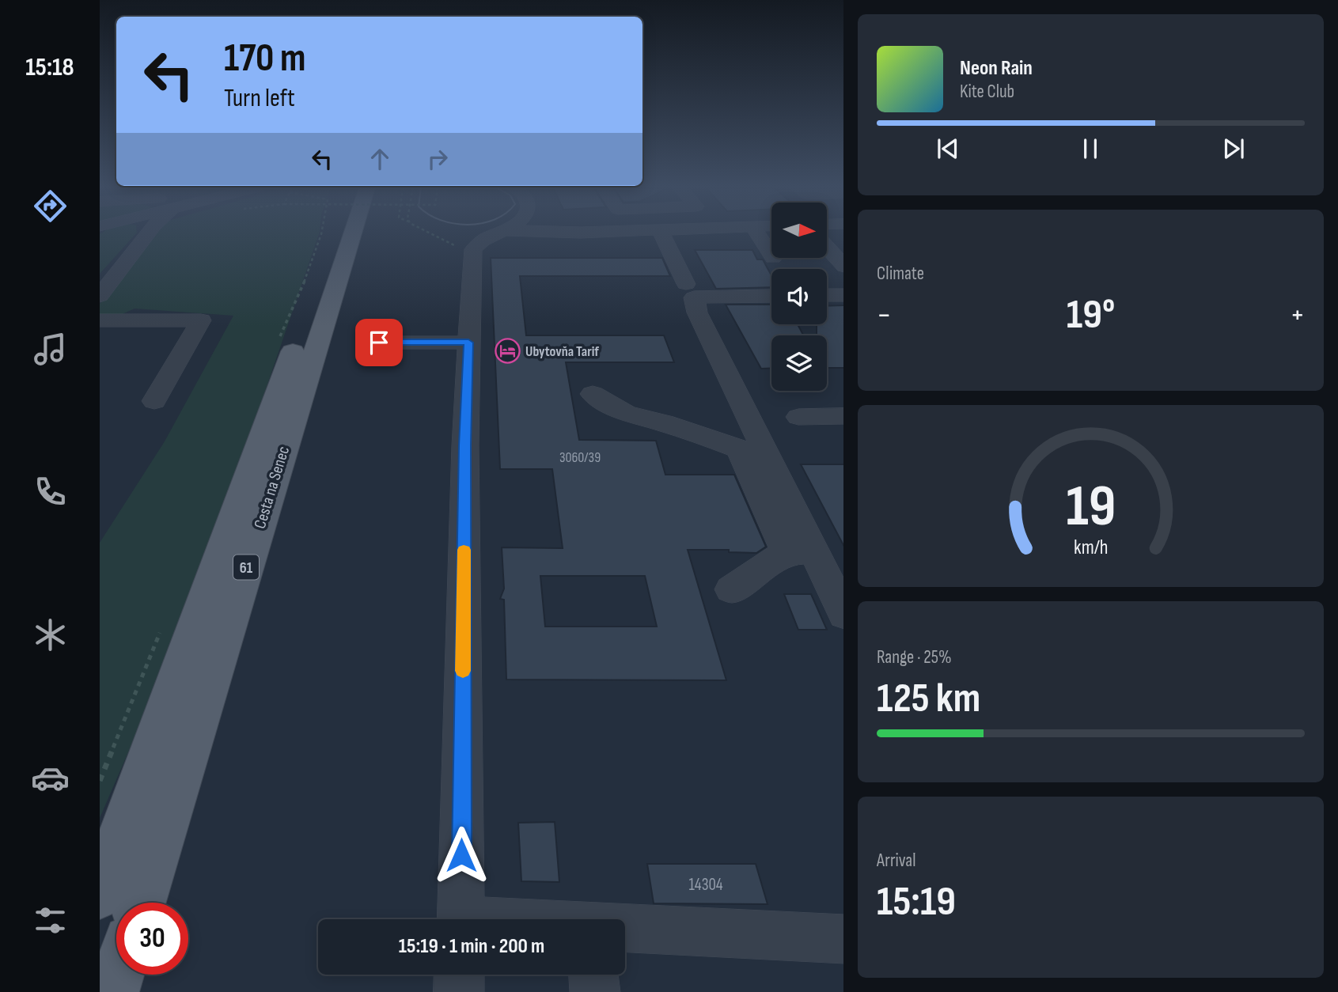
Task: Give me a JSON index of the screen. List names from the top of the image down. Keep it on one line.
{"streets":{"main road":["Cesta na Senec","61"]},"places":{"hotel":["Ubytovňa Tarif"]},"house_numbers":["3060/39","14304"],"north":"right","page":{"tabs":"15:18","turn":["170 m","Turn left"],"song":["Neon Rain","Kite Club"],"tile":["Climate",["Range · 25%","125 km"],["Arrival","15:19"]],"heat":["−","19°","+"],"limit":"30","trip":"15:19 · 1 min · 200 m","gauge":["19","km/h"]}}
